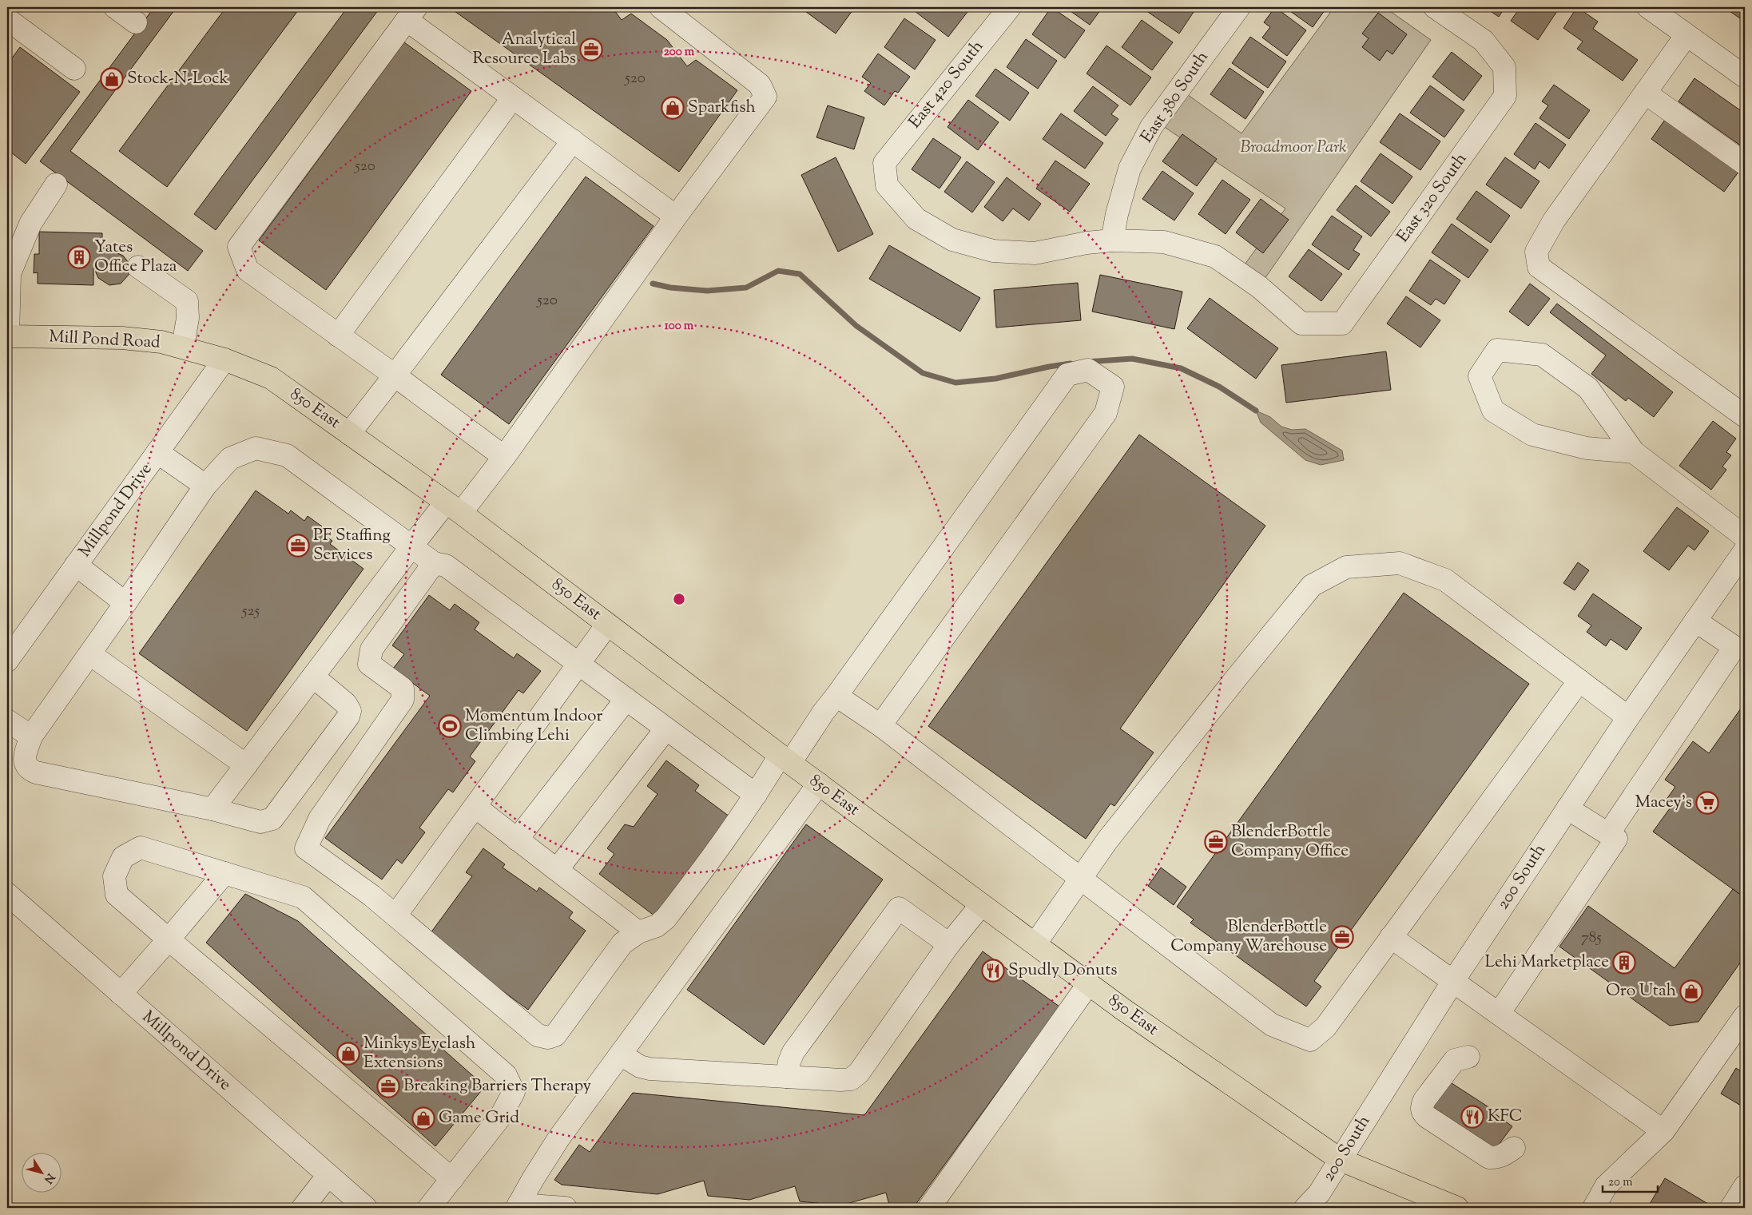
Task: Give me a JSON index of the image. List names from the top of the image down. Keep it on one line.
{"streets":{"main road":["Mill Pond Road","850 East"],"street":["East 420 South","East 380 South","East 320 South","Millpond Drive","200 South"]},"crossings":[["East 420 South","East 380 South"],["East 420 South","East 320 South"],["East 380 South","East 320 South"],["Mill Pond Road","850 East"],["Mill Pond Road","Millpond Drive"],["850 East","Millpond Drive"],["850 East","200 South"]],"parks":["Broadmoor Park"],"places":{"office":["Analytical Resource Labs","PF Staffing Services","BlenderBottle Company Office","BlenderBottle Company Warehouse","Breaking Barriers Therapy"],"shop":["Stock-N-Lock","Sparkfish","Oro Utah","Minkys Eyelash Extensions","Game Grid"],"building":["Yates Office Plaza","Lehi Marketplace"],"sports":["Momentum Indoor Climbing Lehi"],"supermarket":["Macey's"],"restaurant":["Spudly Donuts","KFC"]},"house_numbers":["520","520","520","525","785"],"scale_bar":"20 m","north":"bottom right","rings":["200 m","100 m"]}
